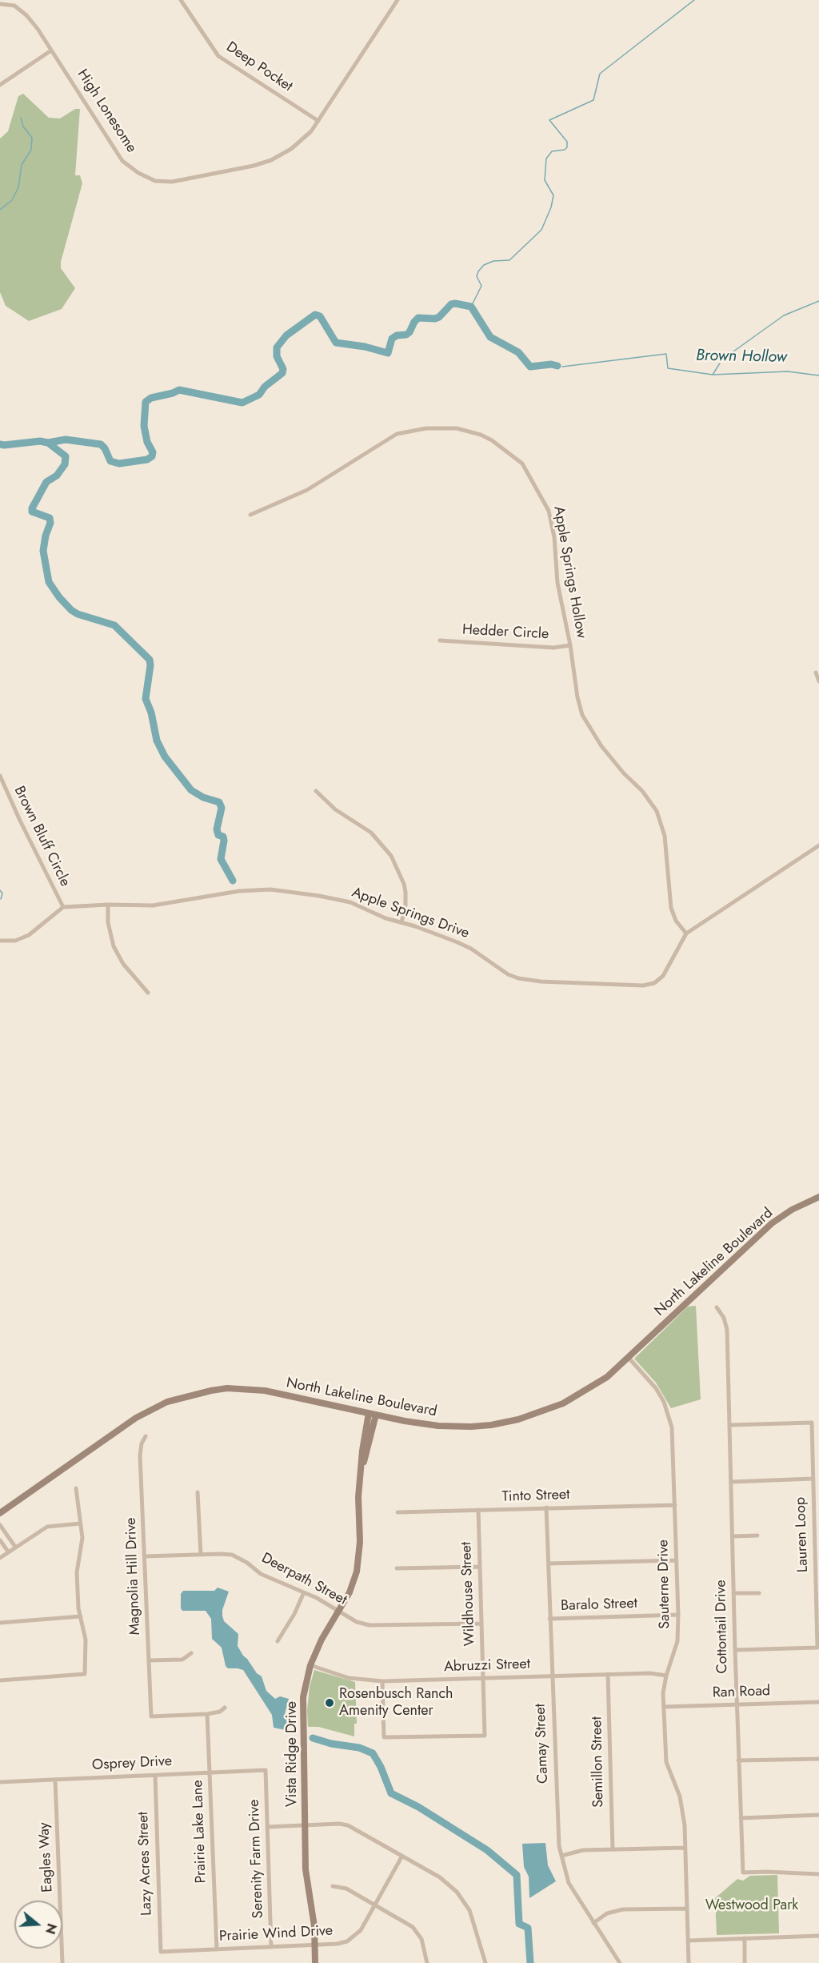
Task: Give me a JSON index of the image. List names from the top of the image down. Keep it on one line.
{"streets":{"street":["Deep Pocket","High Lonesome","Apple Springs Hollow","Hedder Circle","Brown Bluff Circle","Apple Springs Drive","North Lakeline Boulevard","Tinto Street","Lauren Loop","Magnolia Hill Drive","Deerpath Street","Sauterne Drive","Wildhouse Street","Baralo Street","Cottontail Drive","Abruzzi Street","Ran Road","Camay Street","Vista Ridge Drive","Semillon Street","Osprey Drive","Prairie Lake Lane","Eagles Way","Serenity Farm Drive","Lazy Acres Street","Prairie Wind Drive"]},"crossings":[["Deep Pocket","High Lonesome"],["Apple Springs Hollow","Hedder Circle"],["Apple Springs Hollow","Apple Springs Drive"],["Brown Bluff Circle","Apple Springs Drive"],["North Lakeline Boulevard","Sauterne Drive"],["North Lakeline Boulevard","Vista Ridge Drive"],["Tinto Street","Sauterne Drive"],["Tinto Street","Wildhouse Street"],["Tinto Street","Camay Street"],["Lauren Loop","Cottontail Drive"],["Magnolia Hill Drive","Deerpath Street"],["Magnolia Hill Drive","Prairie Lake Lane"],["Deerpath Street","Wildhouse Street"],["Deerpath Street","Vista Ridge Drive"],["Sauterne Drive","Baralo Street"],["Sauterne Drive","Abruzzi Street"],["Sauterne Drive","Ran Road"],["Wildhouse Street","Abruzzi Street"],["Baralo Street","Camay Street"],["Cottontail Drive","Ran Road"],["Abruzzi Street","Camay Street"],["Abruzzi Street","Vista Ridge Drive"],["Abruzzi Street","Semillon Street"],["Vista Ridge Drive","Prairie Wind Drive"],["Osprey Drive","Prairie Lake Lane"],["Osprey Drive","Eagles Way"],["Osprey Drive","Serenity Farm Drive"],["Osprey Drive","Lazy Acres Street"],["Prairie Lake Lane","Prairie Wind Drive"],["Serenity Farm Drive","Prairie Wind Drive"],["Lazy Acres Street","Prairie Wind Drive"]],"water":["Brown Hollow"],"parks":["Westwood Park"],"places":["Rosenbusch Ranch Amenity Center"],"north":"right"}
